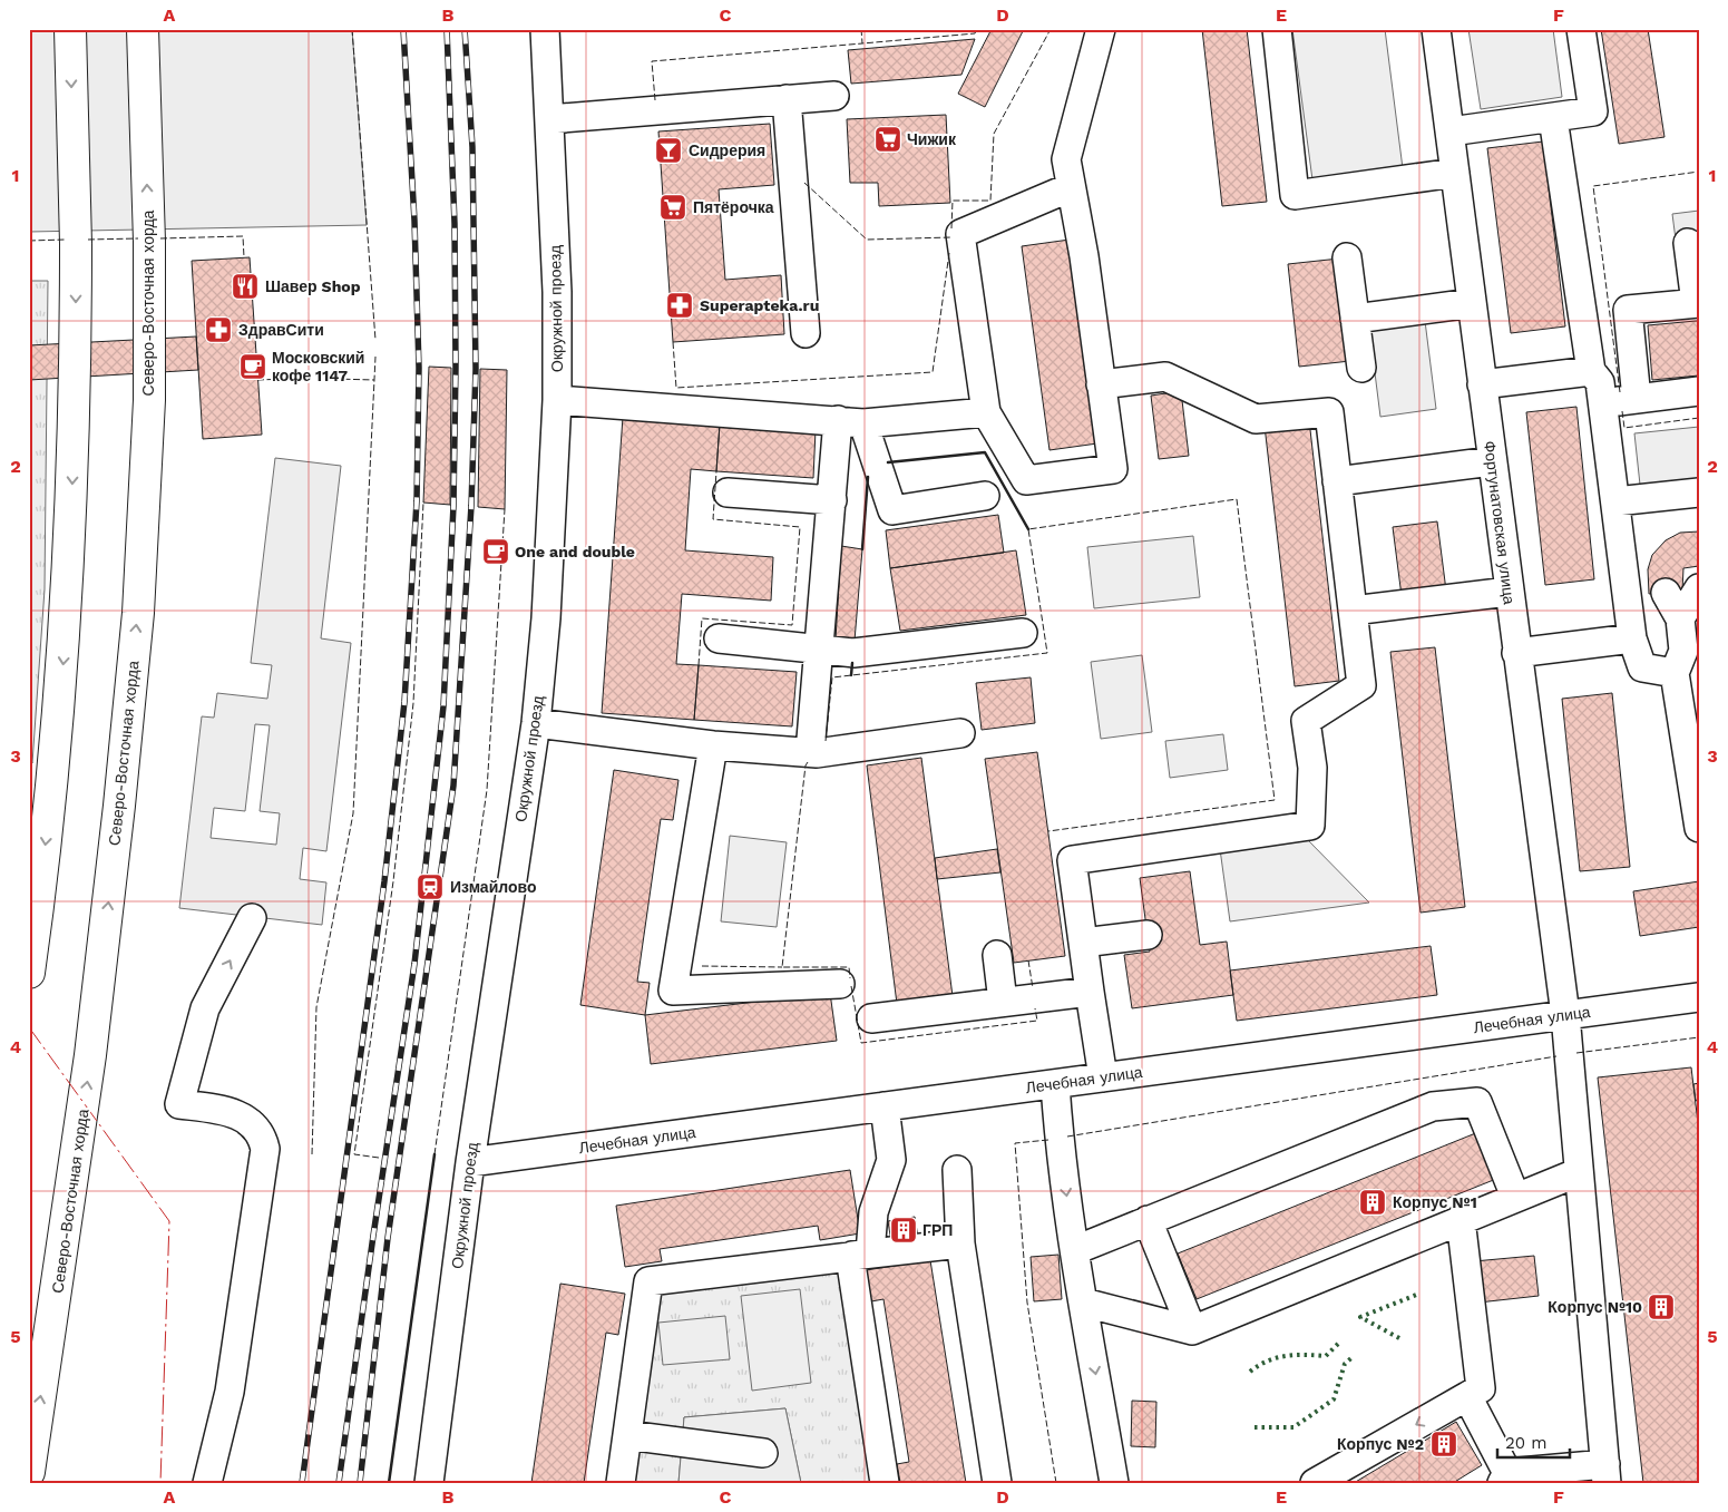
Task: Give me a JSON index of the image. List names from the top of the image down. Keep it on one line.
{"streets":{"main road":["Северо-Восточная хорда"],"street":["Окружной проезд","Фортунатовская улица","Лечебная улица"]},"crossings":[["Окружной проезд","Лечебная улица"],["Фортунатовская улица","Лечебная улица"]],"places":{"supermarket":["Чижик","Пятёрочка"],"bar":["Сидрерия"],"restaurant":["Шавер Shop"],"pharmacy":["Superapteka.ru","ЗдравСити"],"cafe":["Московский кофе 1147","One and double"],"station":["Измайлово"],"building":["Корпус №1","ГРП","Корпус №10","Корпус №2"]},"scale_bar":"20 m","grid":{"columns":["A","B","C","D","E","F"],"rows":["1","2","3","4","5"]}}
